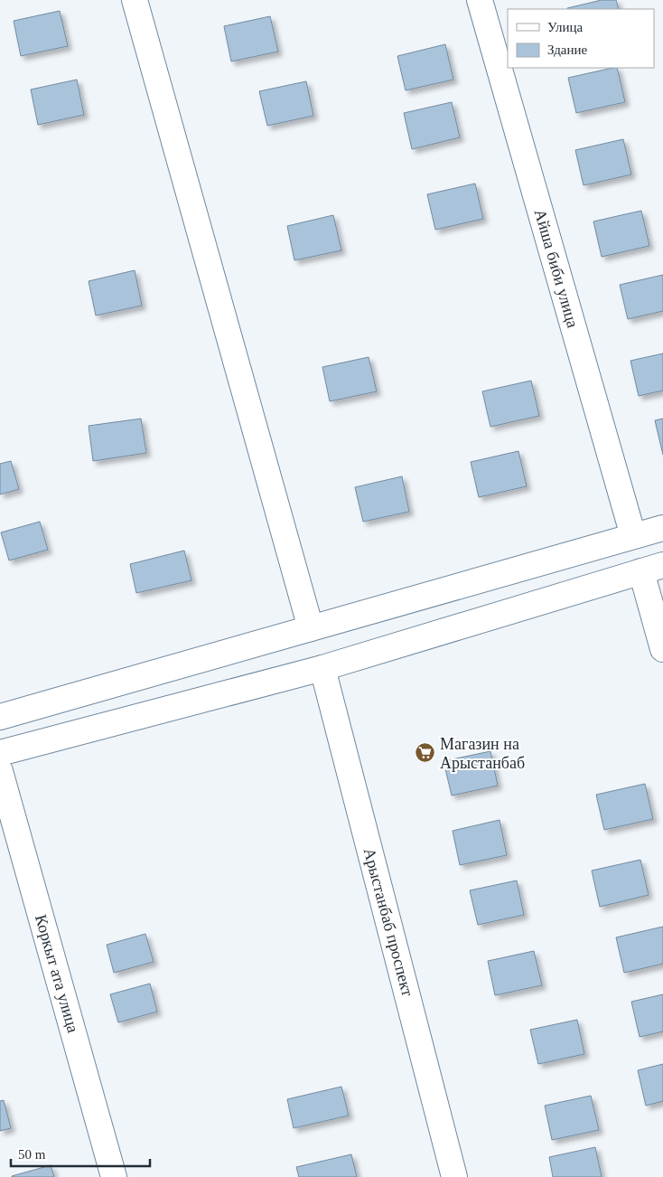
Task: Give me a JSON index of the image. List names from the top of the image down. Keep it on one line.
{"streets":{"street":["Айша биби улица","Арыстанбаб проспект","Коркыт ата улица"]},"places":{"supermarket":["Магазин на Арыстанбаб"]},"legend":["Улица","Здание"],"scale_bar":"50 m"}
